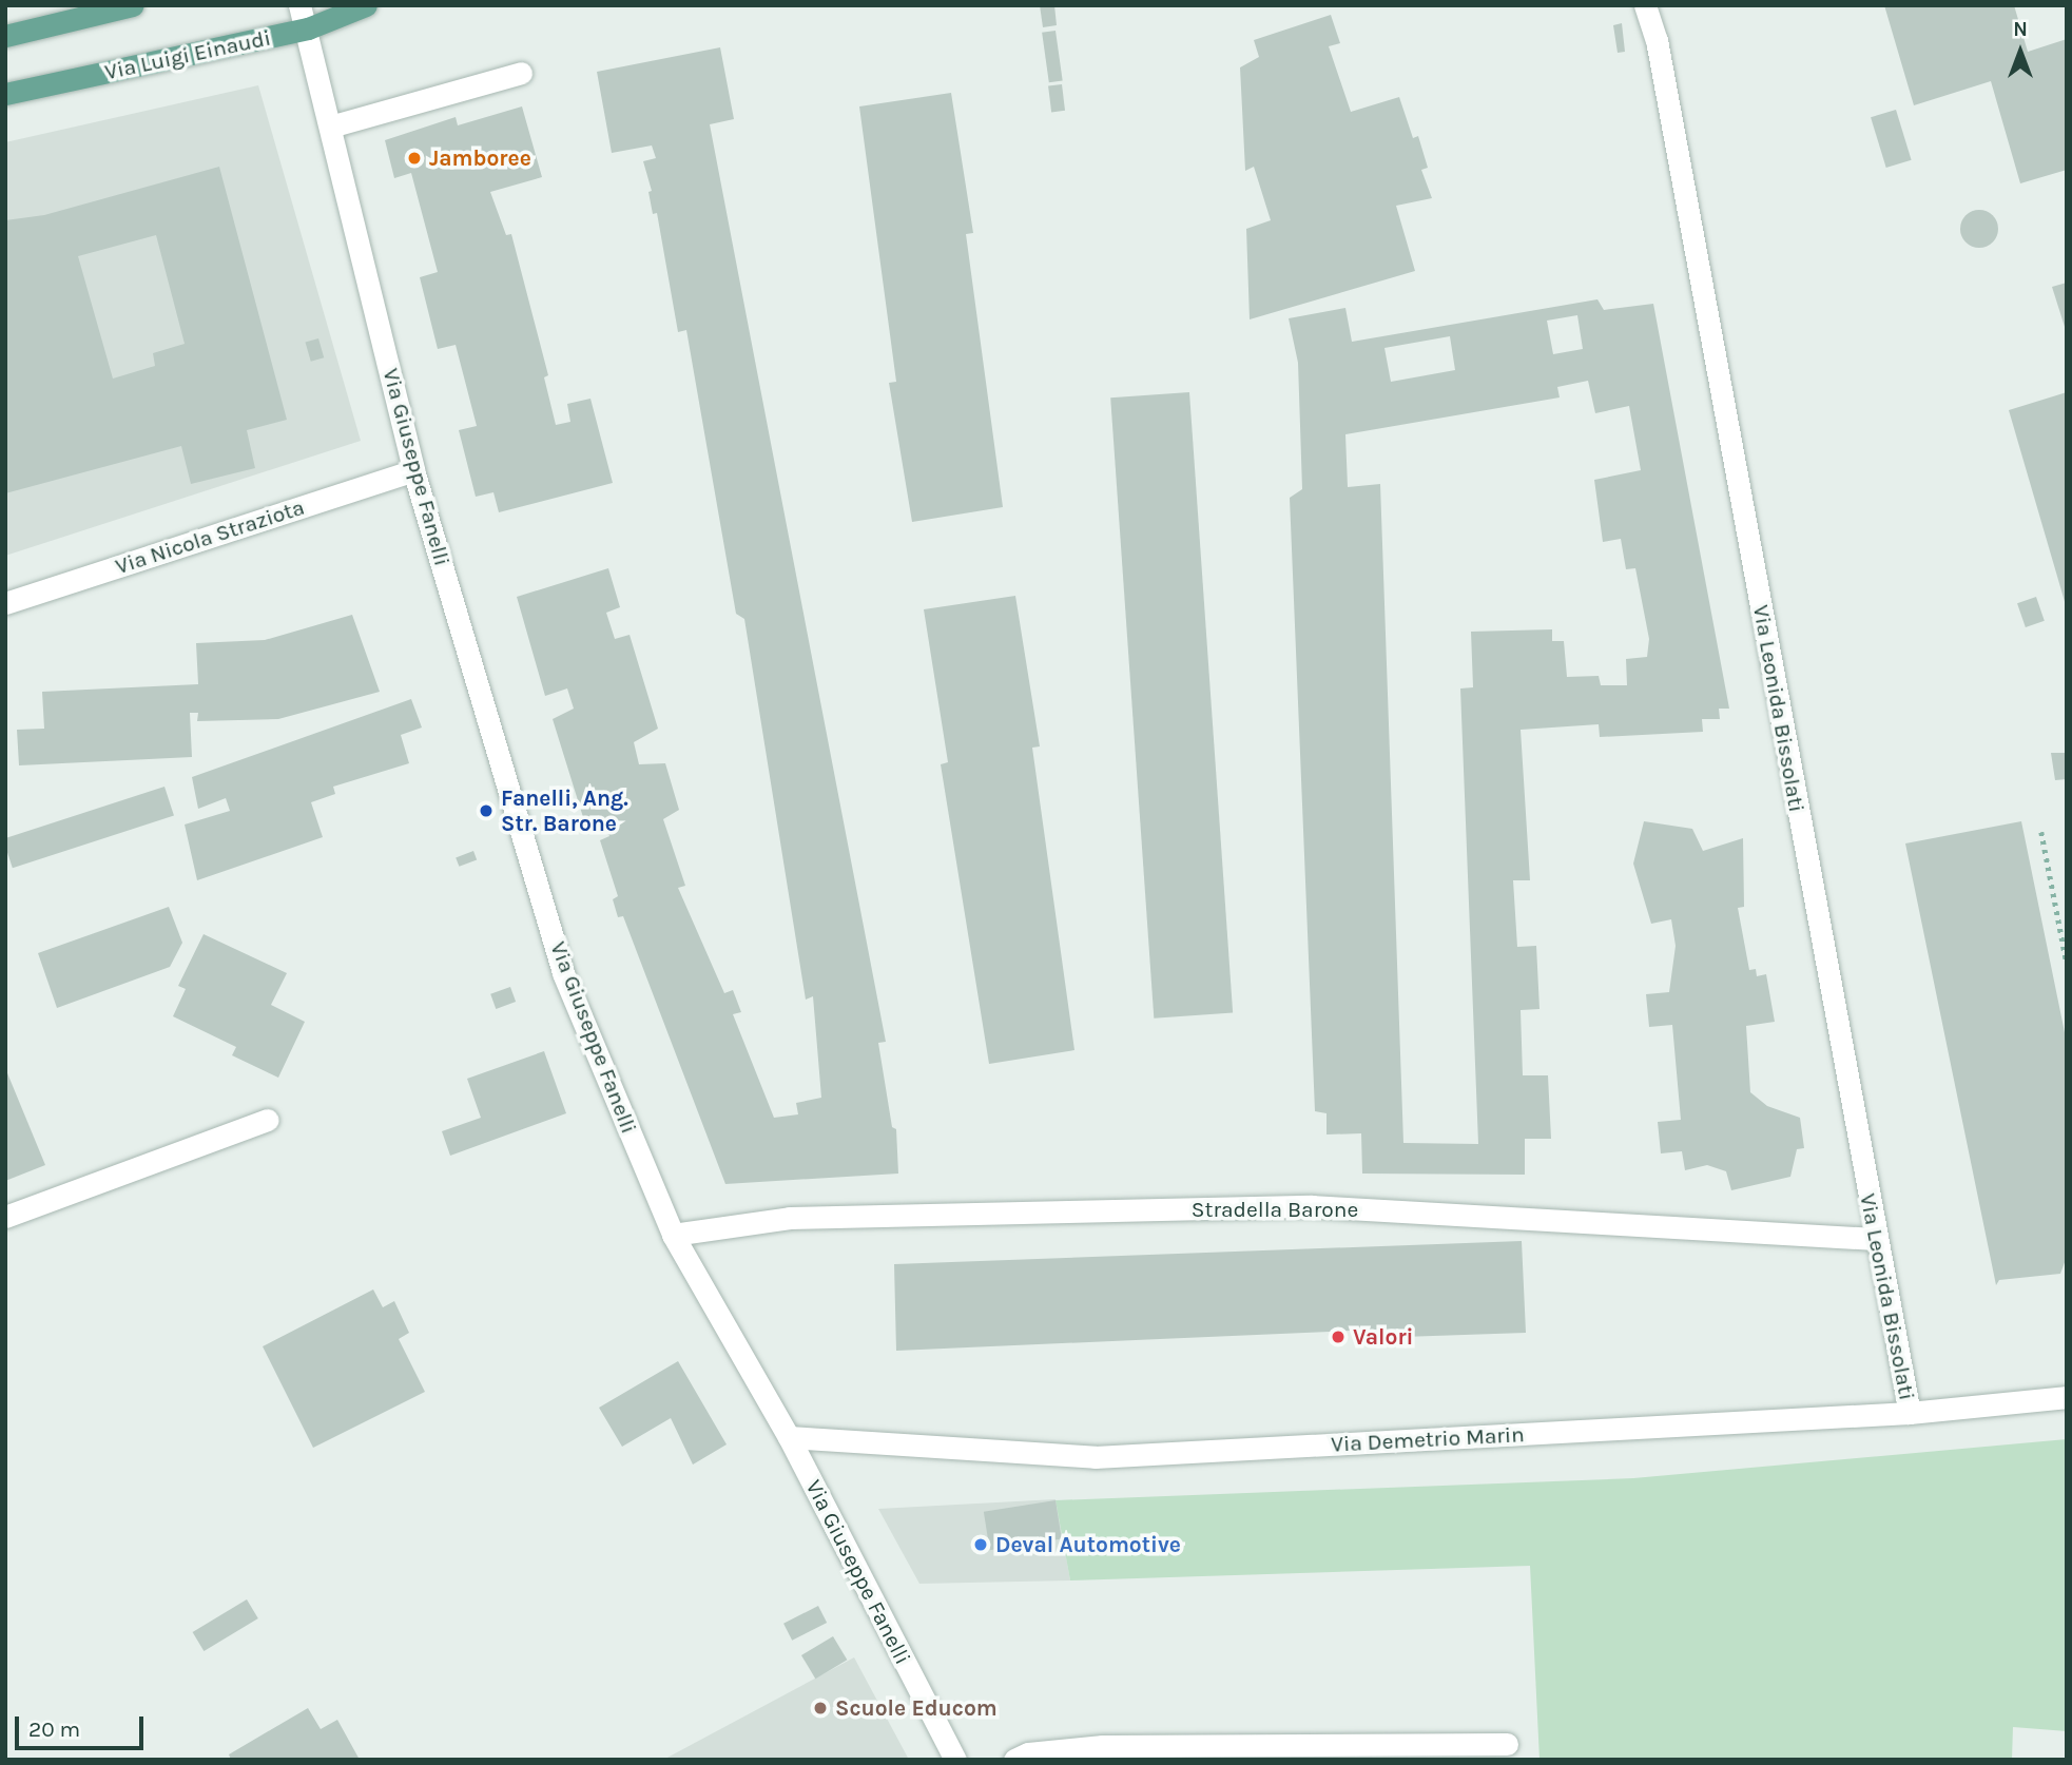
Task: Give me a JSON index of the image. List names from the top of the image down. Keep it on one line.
{"streets":{"main road":["Via Luigi Einaudi"],"street":["Via Giuseppe Fanelli","Via Nicola Straziota","Via Leonida Bissolati","Stradella Barone","Via Demetrio Marin"]},"crossings":[["Via Luigi Einaudi","Via Giuseppe Fanelli"],["Via Giuseppe Fanelli","Via Nicola Straziota"],["Via Giuseppe Fanelli","Stradella Barone"],["Via Giuseppe Fanelli","Via Demetrio Marin"],["Via Leonida Bissolati","Stradella Barone"],["Via Leonida Bissolati","Via Demetrio Marin"]],"places":["Jamboree","Fanelli, Ang. Str. Barone","Valori","Deval Automotive","Scuole Educom"],"scale_bar":"20 m","north":"top"}
